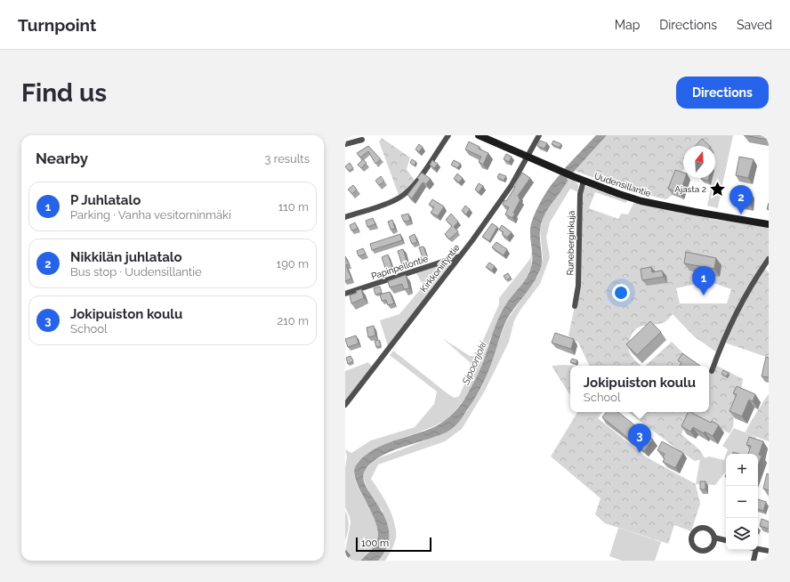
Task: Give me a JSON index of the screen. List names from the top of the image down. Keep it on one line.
{"streets":{"street":["Uudensillantie","Runeberginkuja","Papinpellontie","Kirkkoniityntie"]},"crossings":[["Uudensillantie","Runeberginkuja"],["Uudensillantie","Kirkkoniityntie"],["Papinpellontie","Kirkkoniityntie"]],"water":["Sipoonjoki"],"places":{"place":["Ajasta 2"]},"scale_bar":"100 m","north":"top","page":{"header":"Turnpoint","nav":["Map","Directions","Saved"],"buttons":"Directions","title":"Find us","heading":["Nearby","3 results"],"list":[{"mark":"1","name":"P Juhlatalo","note":"Parking · Vanha vesitorninmäki","value":"110 m"},{"mark":"2","name":"Nikkilän juhlatalo","note":"Bus stop · Uudensillantie","value":"190 m"},{"mark":"3","name":"Jokipuiston koulu","note":"School","value":"210 m"}],"pins":["2","1","3"],"popup":["Jokipuiston koulu","School"],"map_buttons":["+","−"],"scale":"100 m"}}
